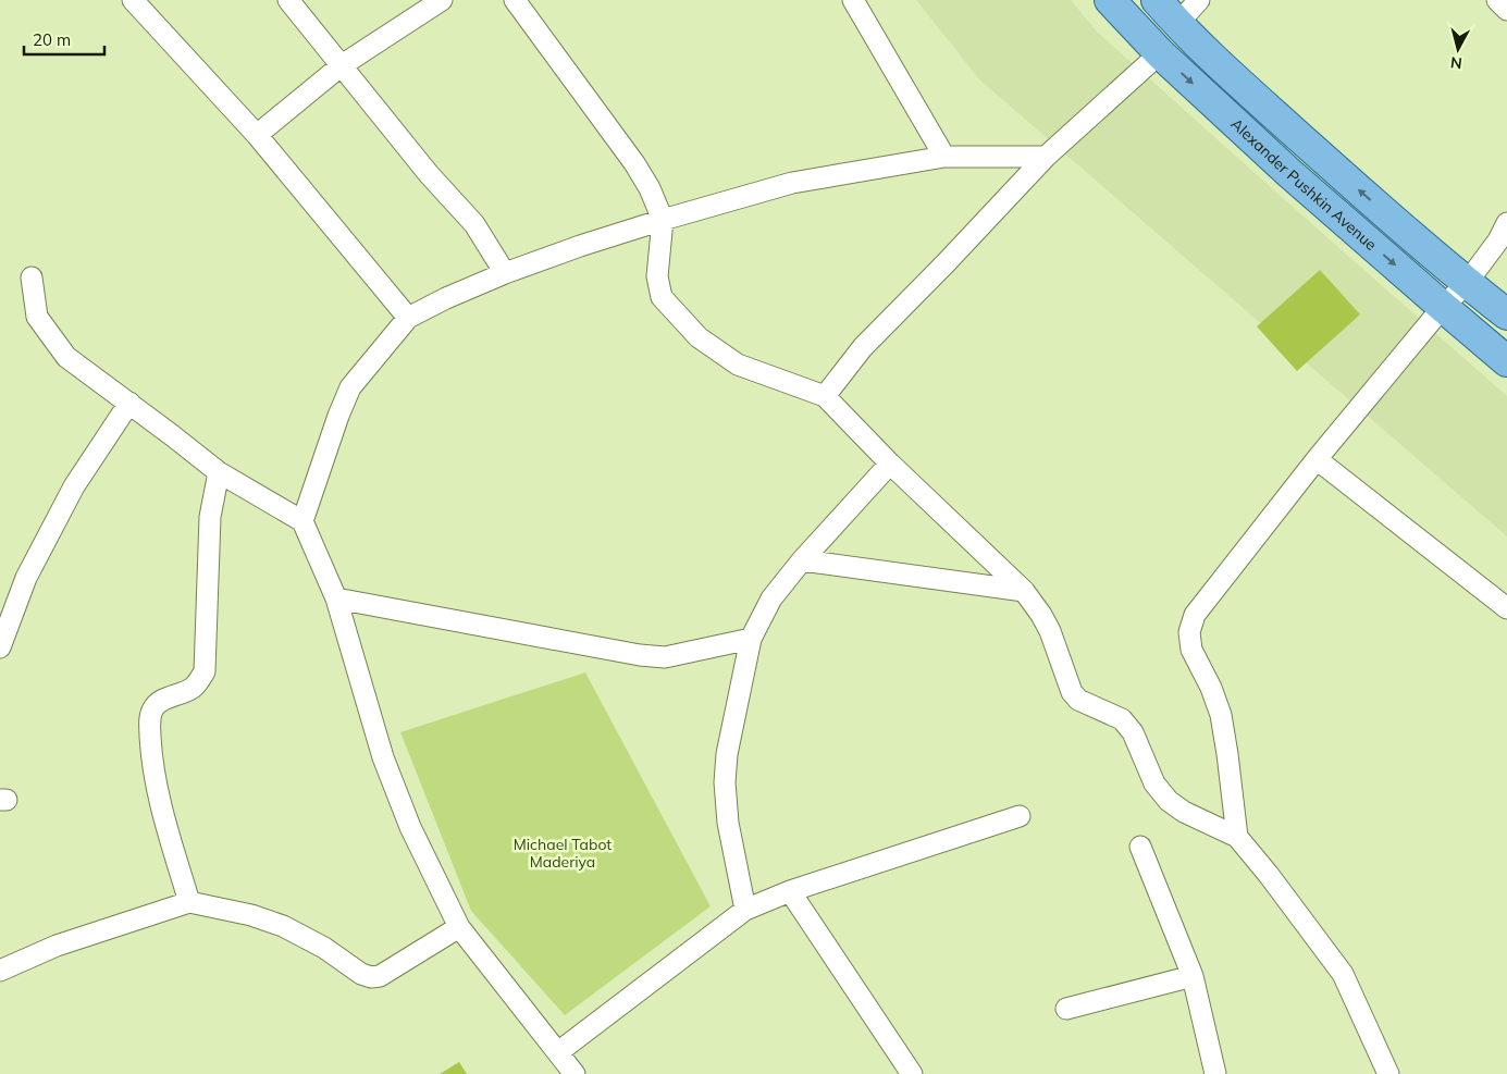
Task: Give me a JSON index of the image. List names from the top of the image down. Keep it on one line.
{"streets":{"main road":["Alexander Pushkin Avenue"]},"parks":["Michael Tabot Maderiya"],"scale_bar":"20 m","north":"bottom"}
